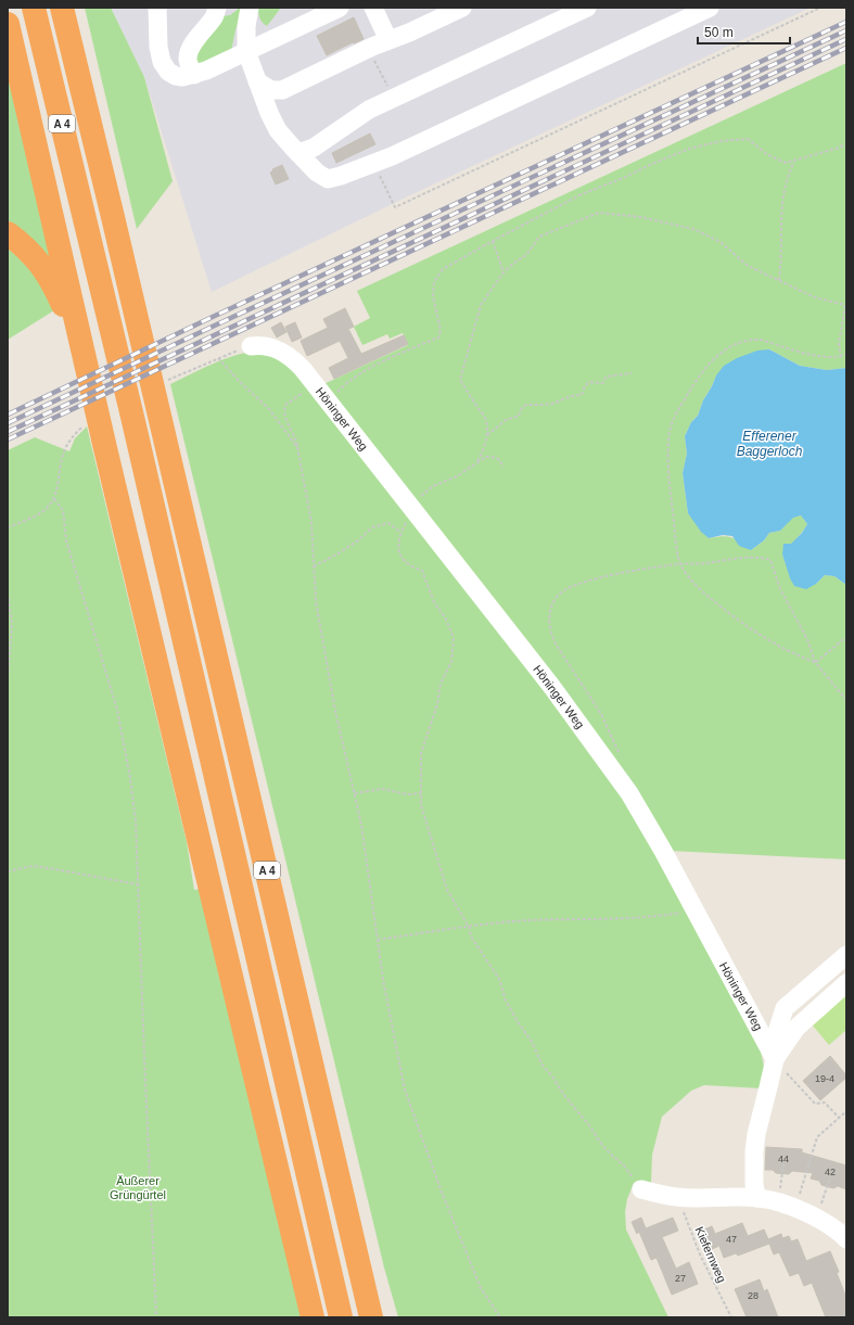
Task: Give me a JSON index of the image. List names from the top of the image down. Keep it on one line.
{"streets":{"highway":["A 4"],"street":["Höninger Weg"],"path":["Kiefernweg"]},"water":["Efferener Baggerloch"],"parks":["Äußerer Grüngürtel"],"house_numbers":["19-4","44","42","47","27","28"],"scale_bar":"50 m"}
